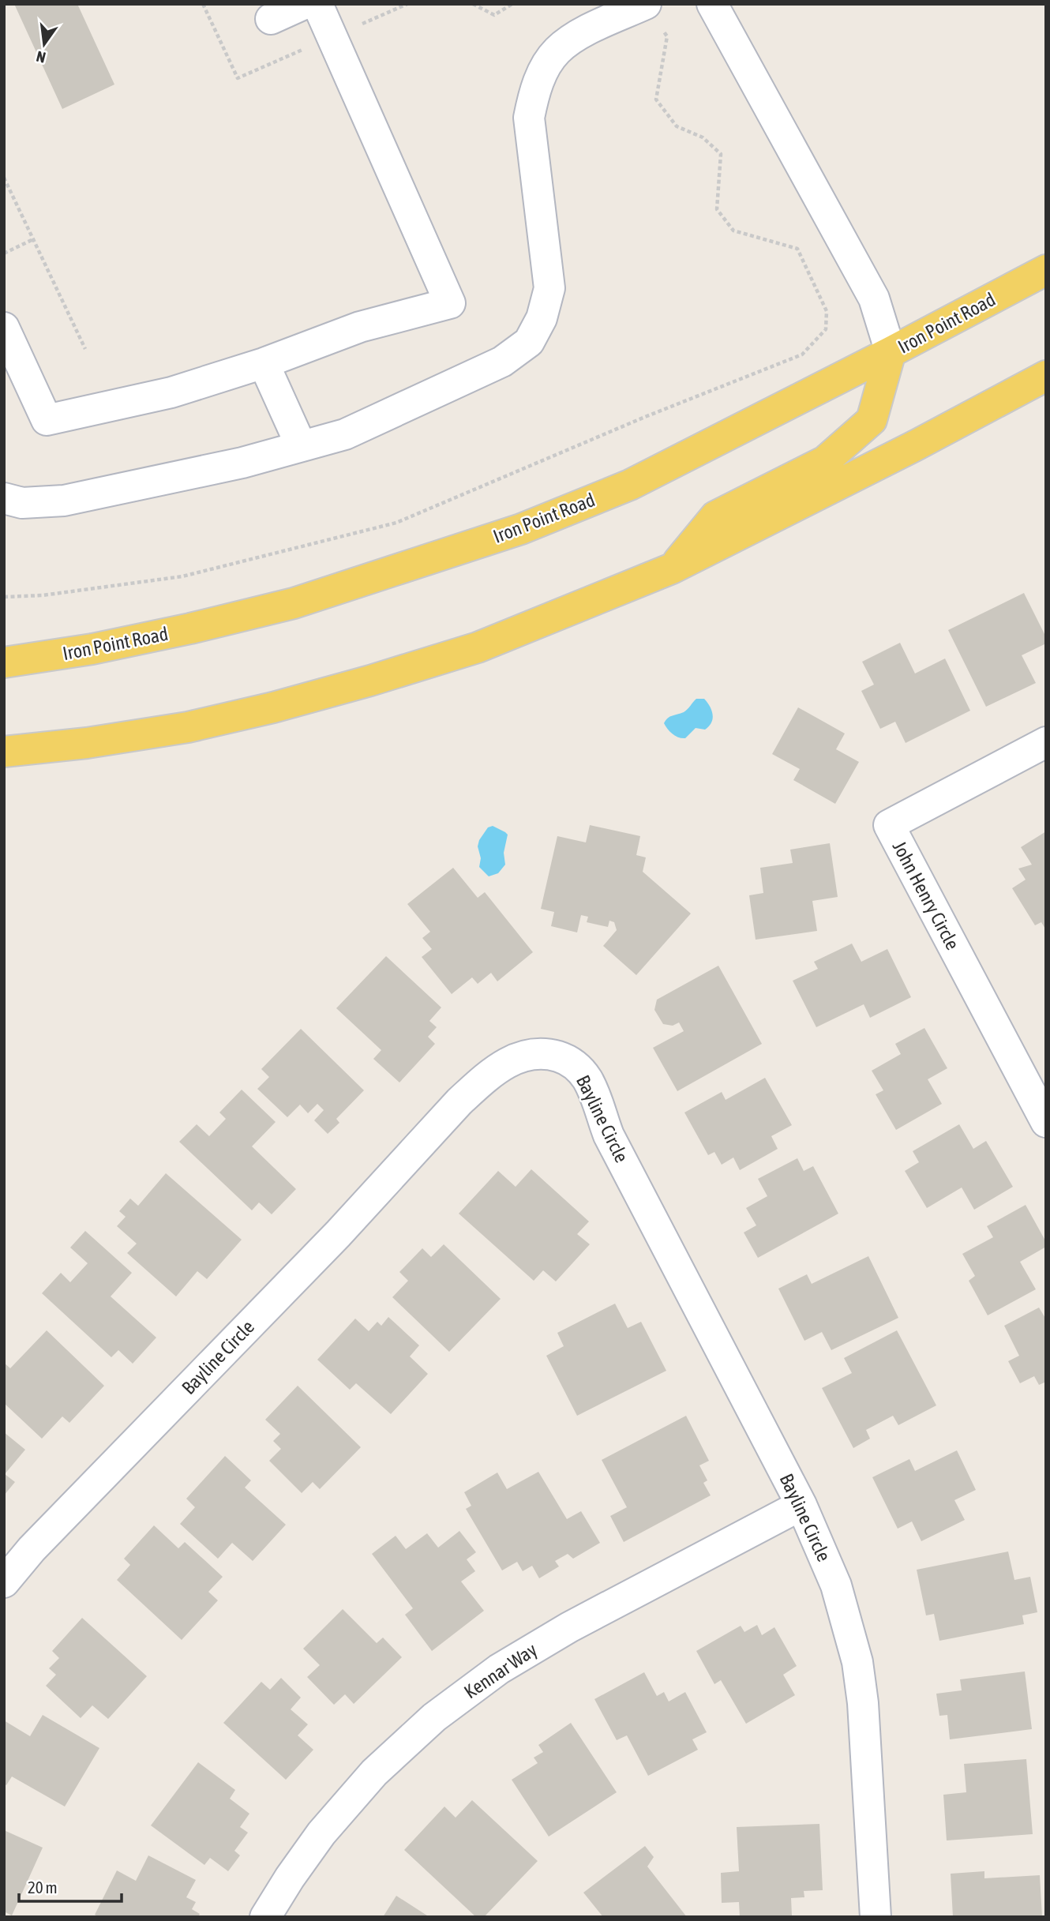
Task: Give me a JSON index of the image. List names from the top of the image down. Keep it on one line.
{"streets":{"main road":["Iron Point Road"],"street":["John Henry Circle","Bayline Circle","Kennar Way"]},"crossings":[["Bayline Circle","Kennar Way"]],"scale_bar":"20 m","north":"bottom"}
